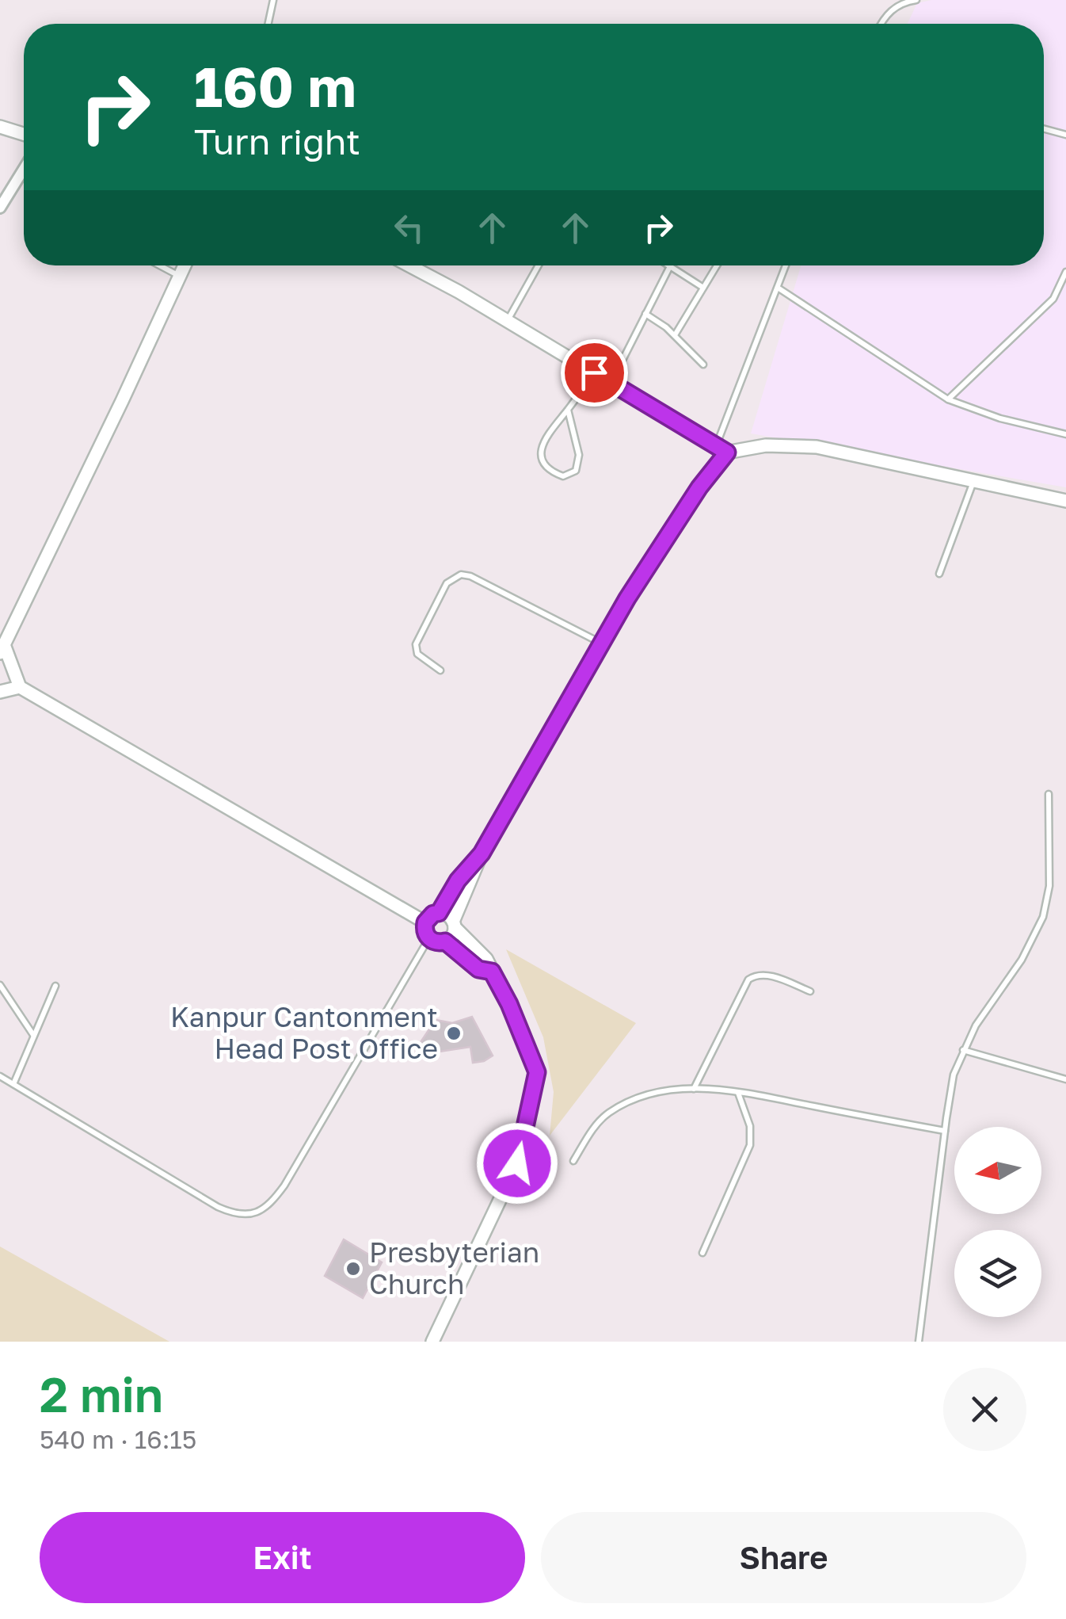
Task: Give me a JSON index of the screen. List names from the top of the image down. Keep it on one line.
{"places":["Kanpur Cantonment Head Post Office","Presbyterian Church"],"north":"left","page":{"turn":["160 m","Turn right"],"heading":["2 min","540 m · 16:15"],"buttons":["Exit","Share"]}}
